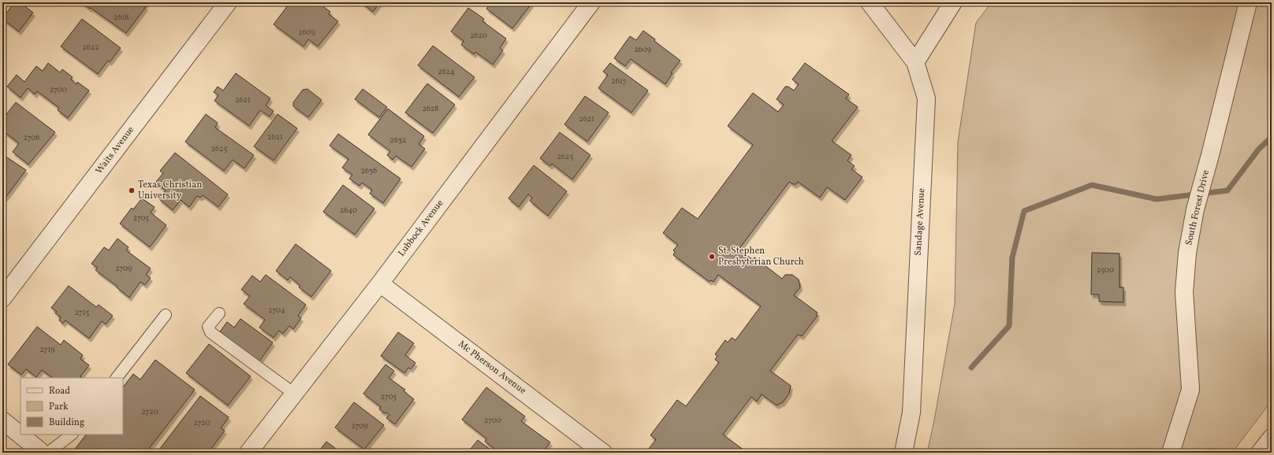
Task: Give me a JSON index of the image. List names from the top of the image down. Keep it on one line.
{"streets":{"street":["Waits Avenue","South Forest Drive","Sandage Avenue","Lubbock Avenue","Mc Pherson Avenue"]},"crossings":[["Lubbock Avenue","Mc Pherson Avenue"]],"places":["Texas Christian University","St. Stephen Presbyterian Church"],"house_numbers":["2618","2609","2620","2622","2609","2624","2617","2700","2621","2628","2621","2621","2706","2632","2625","2625","2636","2640","2705","2709","2500","2704","2715","2719","2705","2720","2700","2720","2709"],"legend":["Road","Park","Building"]}
